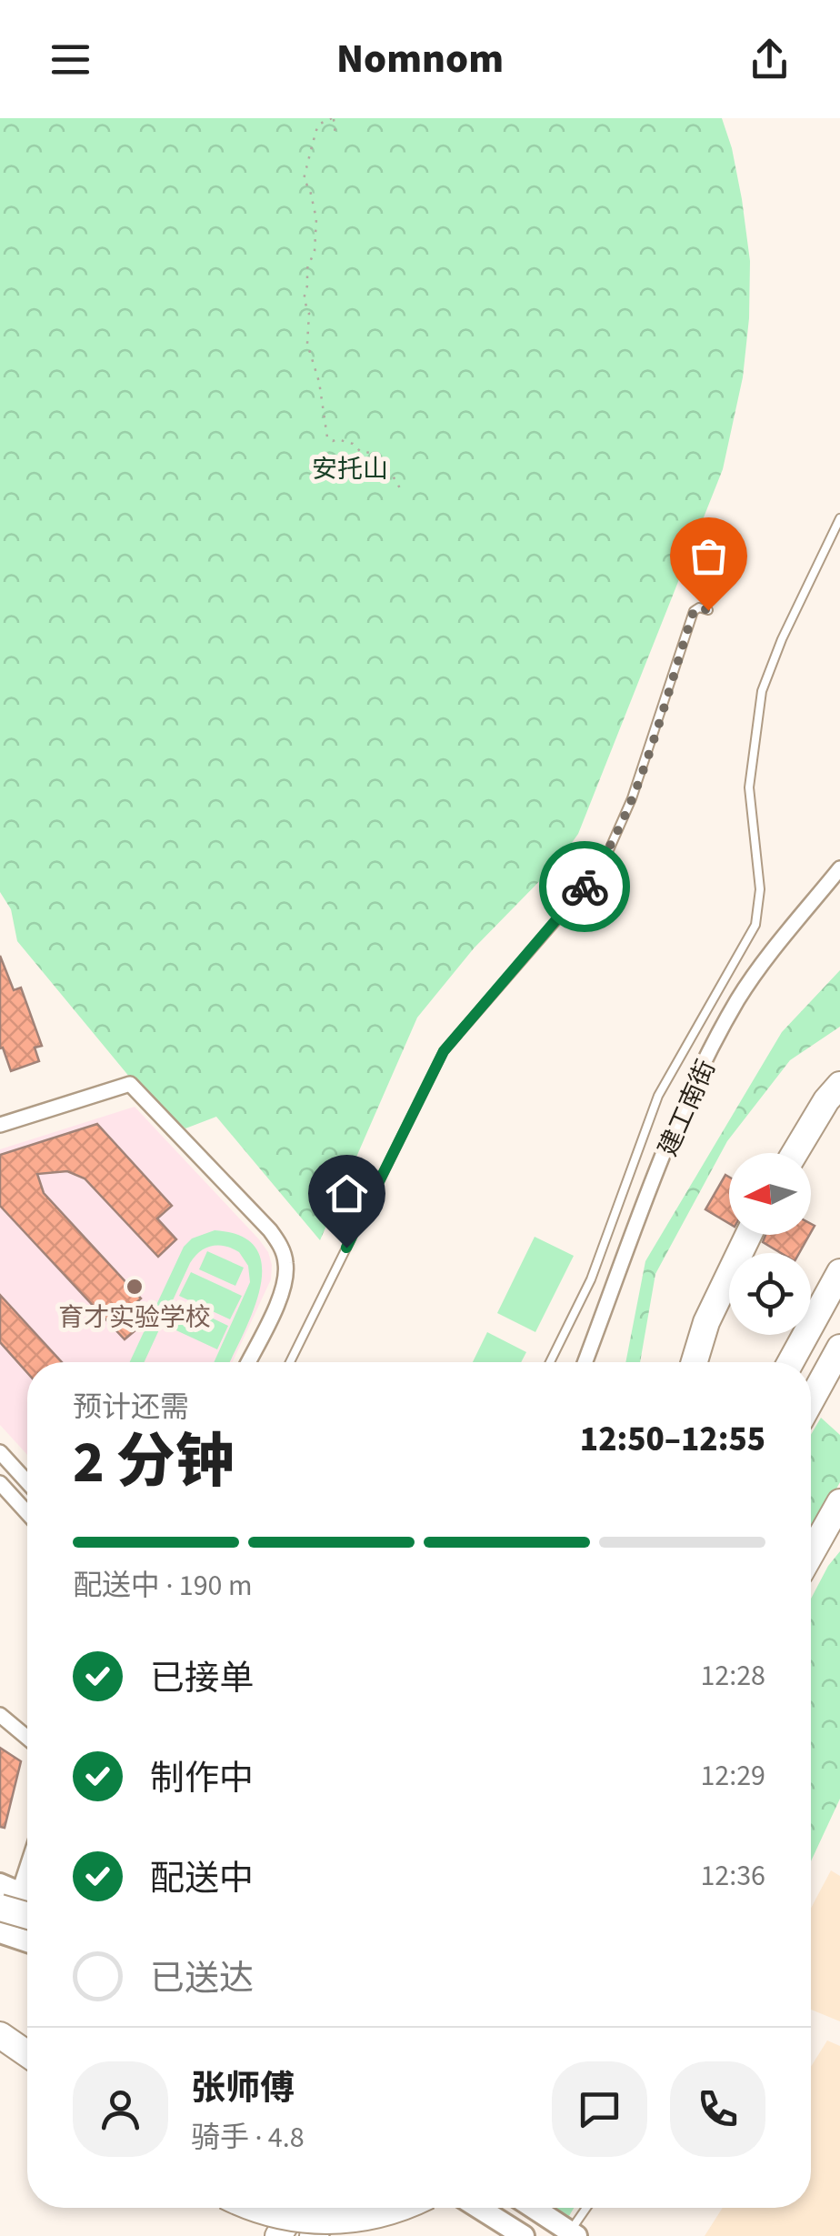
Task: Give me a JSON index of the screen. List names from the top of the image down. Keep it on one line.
{"streets":{"street":["建工南街"]},"parks":["安托山"],"places":["育才实验学校"],"north":"left","page":{"header":"Nomnom","heading":["2 分钟","预计还需","12:50–12:55"],"panel":["张师傅","骑手 · 4.8"],"bar":"配送中 · 190 m","list":[["已接单","12:28"],["制作中","12:29"],["配送中","12:36"],"已送达"]}}
